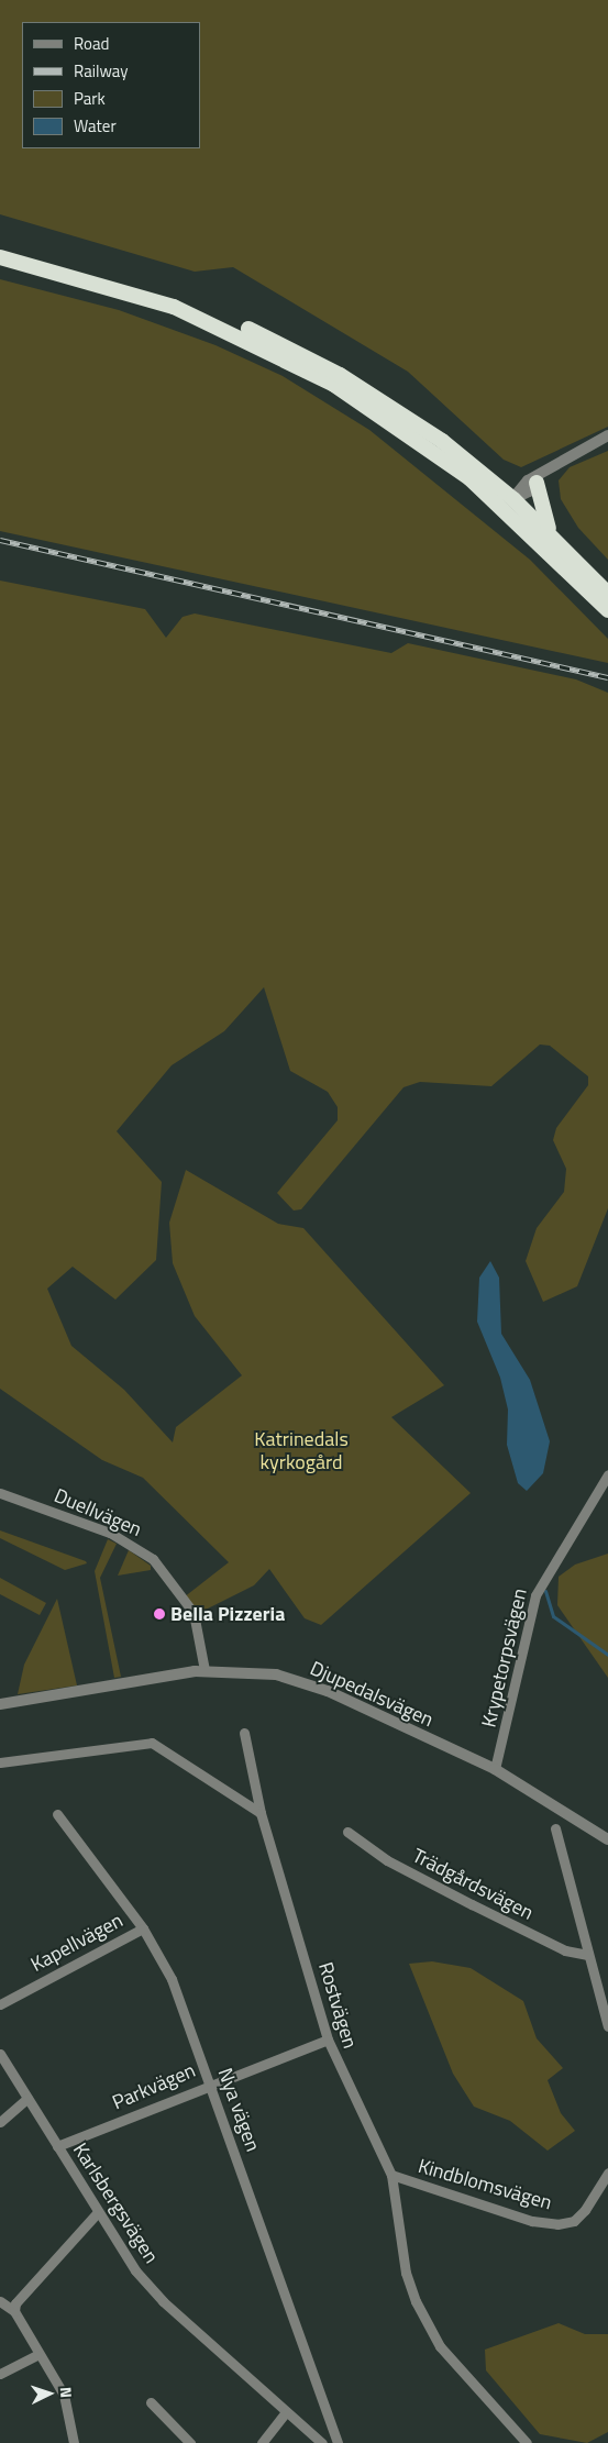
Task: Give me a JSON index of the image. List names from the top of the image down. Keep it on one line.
{"streets":{"street":["Duellvägen","Krypetorpsvägen","Djupedalsvägen","Trädgårdsvägen","Kapellvägen","Rostvägen","Parkvägen","Nya vägen","Kindblomsvägen","Karlsbergsvägen"]},"crossings":[["Duellvägen","Djupedalsvägen"],["Krypetorpsvägen","Djupedalsvägen"],["Kapellvägen","Nya vägen"],["Rostvägen","Parkvägen"],["Rostvägen","Kindblomsvägen"],["Parkvägen","Nya vägen"],["Parkvägen","Karlsbergsvägen"]],"parks":["Katrinedals kyrkogård"],"places":["Bella Pizzeria"],"legend":["Road","Railway","Park","Water"],"north":"right"}
